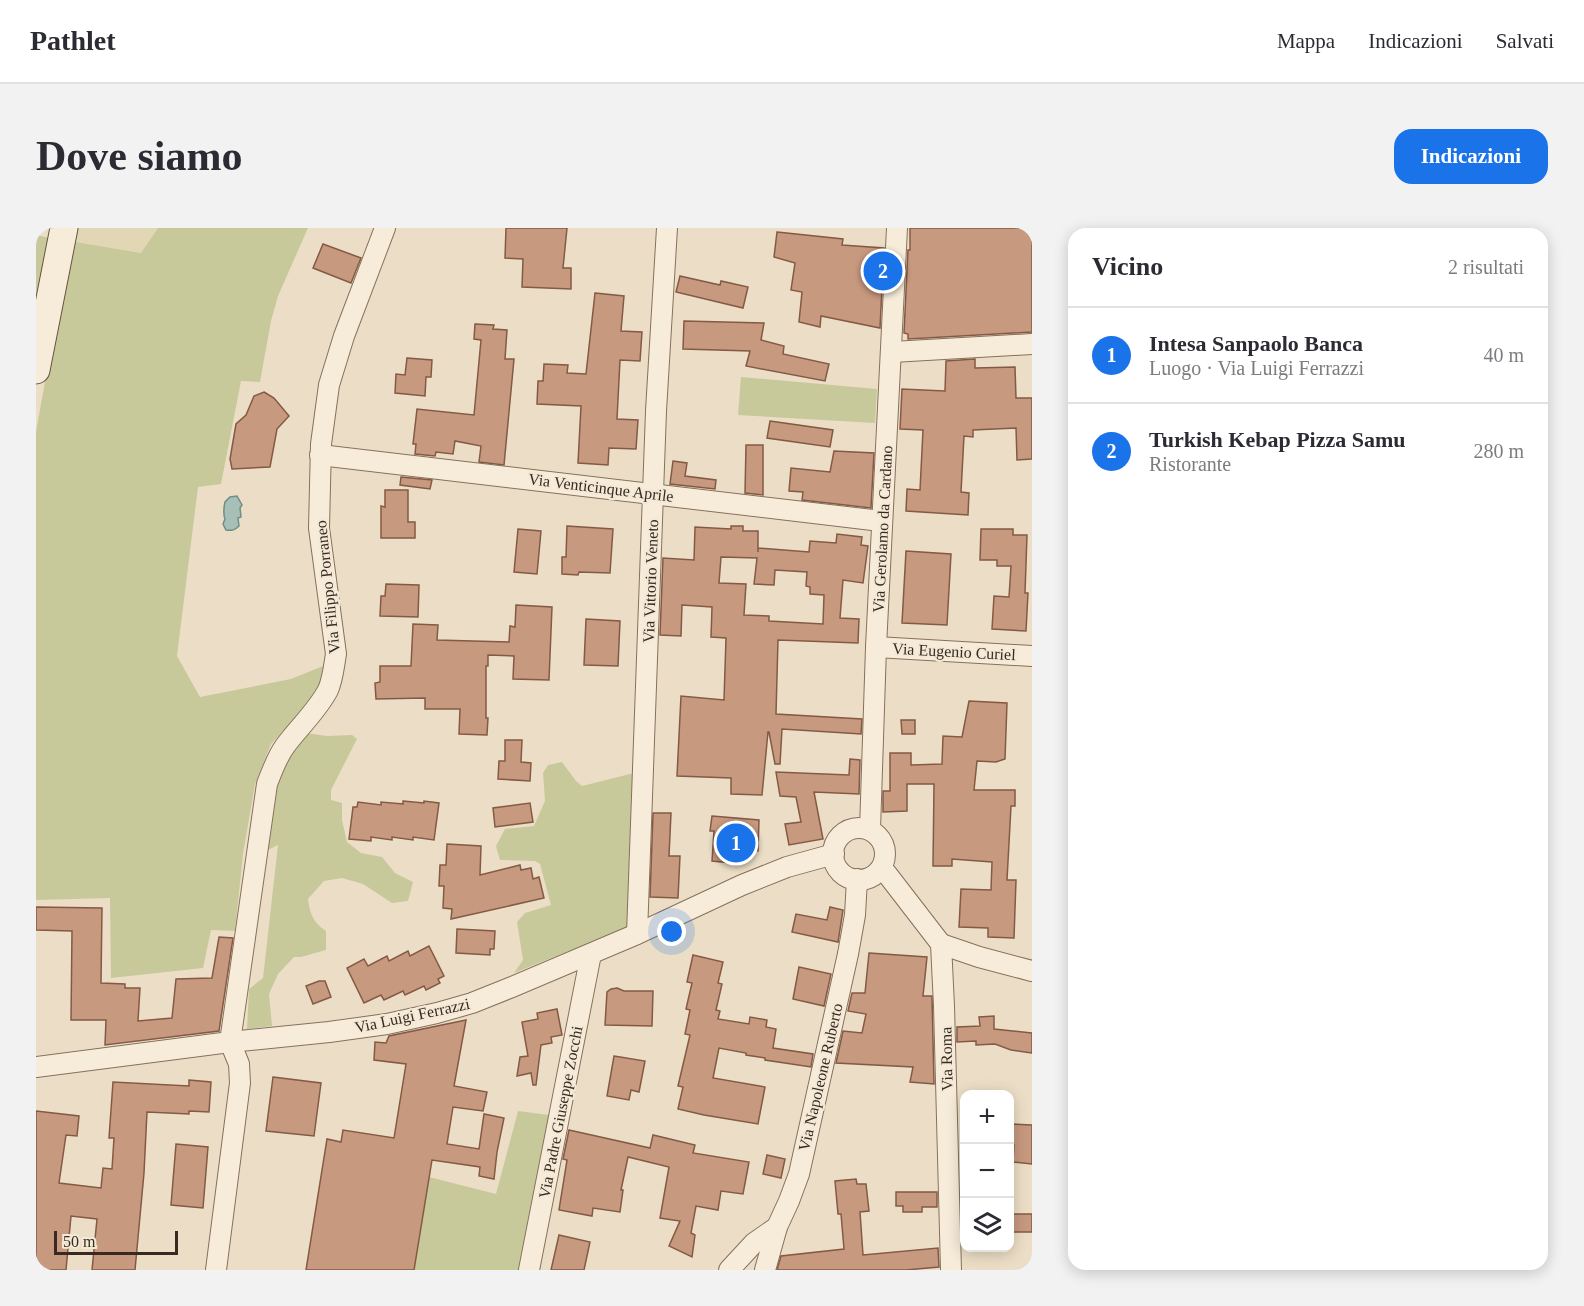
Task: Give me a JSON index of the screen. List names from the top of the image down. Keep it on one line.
{"streets":{"street":["Via Venticinque Aprile","Via Gerolamo da Cardano","Via Vittorio Veneto","Via Filippo Porraneo","Via Eugenio Curiel","Via Luigi Ferrazzi","Via Roma","Via Napoleone Ruberto","Via Padre Giuseppe Zocchi"]},"crossings":[["Via Venticinque Aprile","Via Gerolamo da Cardano"],["Via Venticinque Aprile","Via Vittorio Veneto"],["Via Venticinque Aprile","Via Filippo Porraneo"],["Via Gerolamo da Cardano","Via Eugenio Curiel"],["Via Gerolamo da Cardano","Via Luigi Ferrazzi"],["Via Gerolamo da Cardano","Via Napoleone Ruberto"],["Via Vittorio Veneto","Via Luigi Ferrazzi"],["Via Filippo Porraneo","Via Luigi Ferrazzi"],["Via Luigi Ferrazzi","Via Napoleone Ruberto"],["Via Luigi Ferrazzi","Via Padre Giuseppe Zocchi"]],"scale_bar":"50 m","page":{"header":"Pathlet","nav":["Mappa","Indicazioni","Salvati"],"buttons":"Indicazioni","title":"Dove siamo","heading":["Vicino","2 risultati"],"pins":["2","1"],"list":[{"mark":"1","name":"Intesa Sanpaolo Banca","note":"Luogo · Via Luigi Ferrazzi","value":"40 m"},{"mark":"2","name":"Turkish Kebap Pizza Samu","note":"Ristorante","value":"280 m"}],"map_buttons":["+","−"],"scale":"50 m"}}
